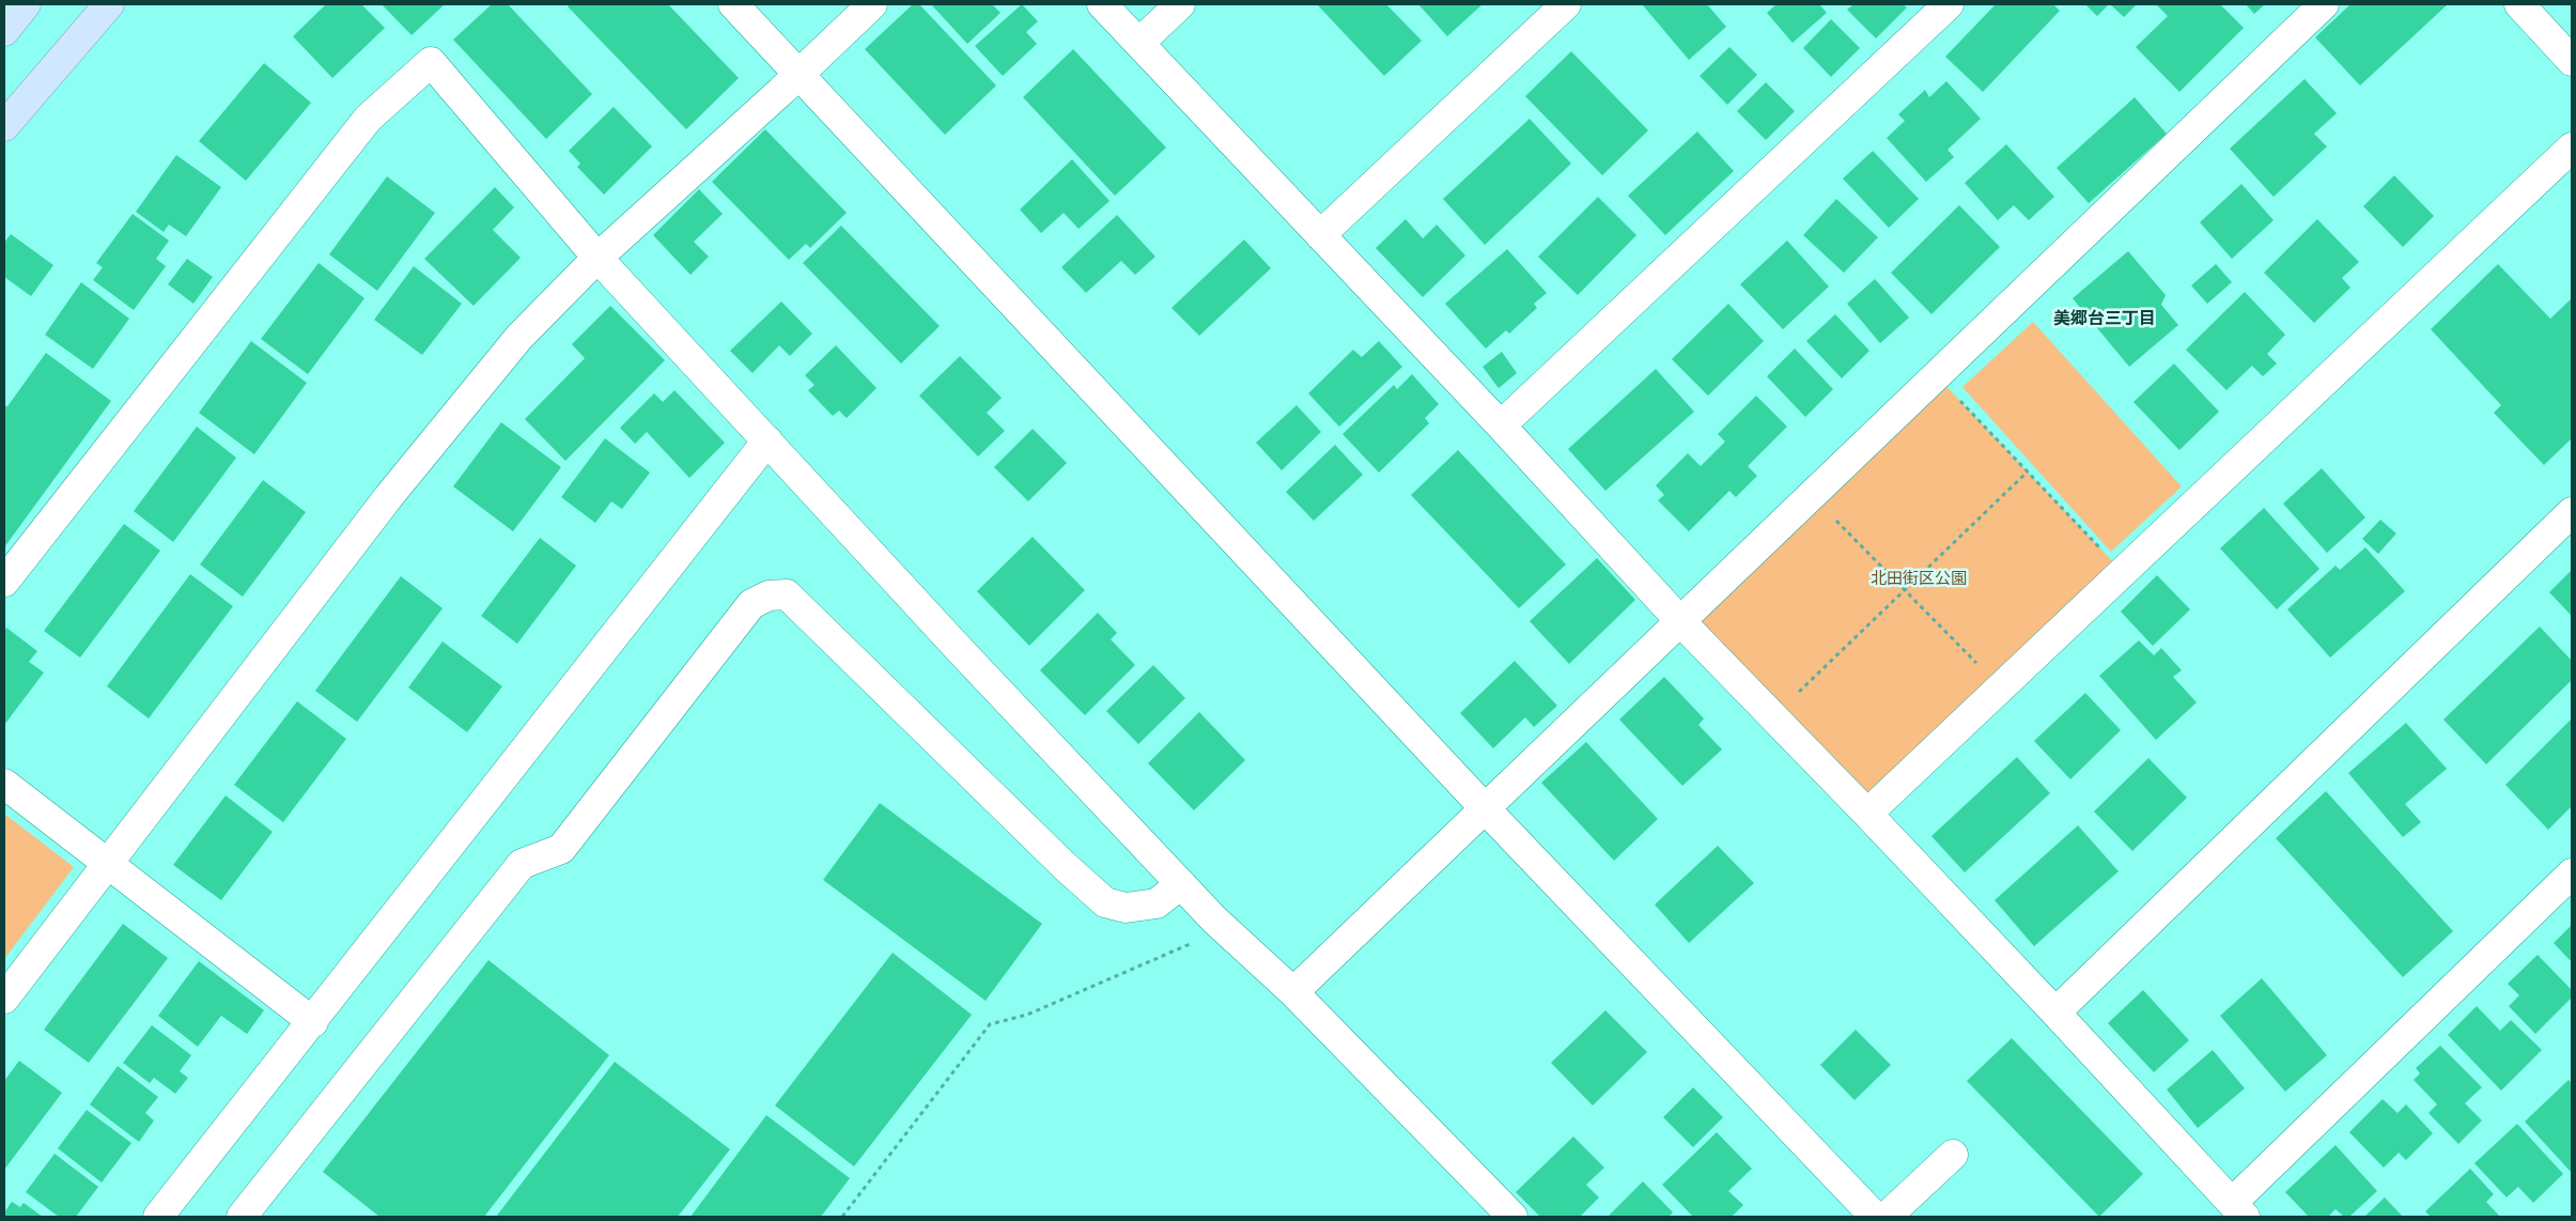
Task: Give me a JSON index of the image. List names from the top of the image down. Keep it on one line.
{"districts":["美郷台三丁目"],"parks":["北田街区公園"]}
